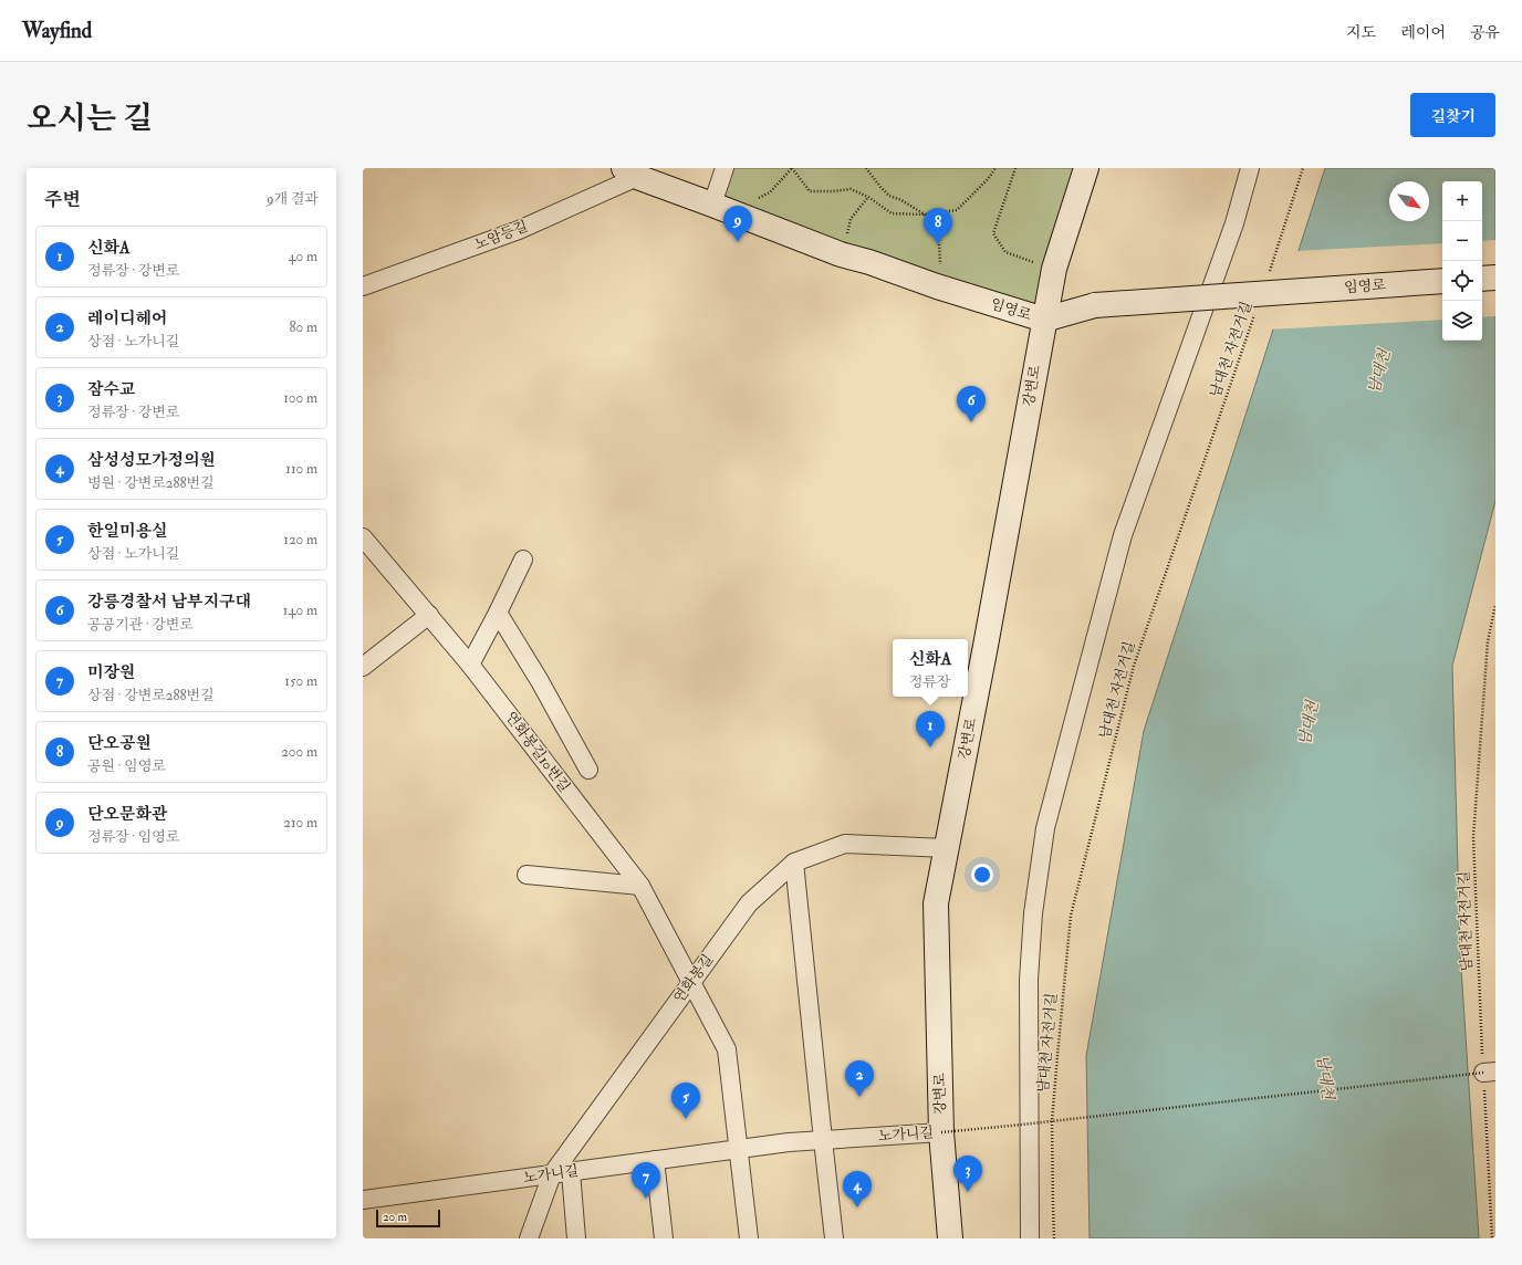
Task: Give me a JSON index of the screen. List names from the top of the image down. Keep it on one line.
{"streets":{"street":["노암등길","임영로","강변로","연화봉길10번길","연화봉길","노가니길"],"path":["남대천 자전거길"]},"crossings":[["노암등길","임영로"],["임영로","강변로"],["강변로","연화봉길"],["강변로","노가니길"],["연화봉길10번길","연화봉길"],["연화봉길","노가니길"]],"water":["남대천"],"scale_bar":"20 m","north":"bottom right","page":{"header":"Wayfind","nav":["지도","레이어","공유"],"title":"오시는 길","buttons":"길찾기","heading":["주변","9개 결과"],"map_buttons":["+","−"],"pins":["9","8","6","1","2","5","3","7","4"],"list":[{"mark":"1","name":"신화A","note":"정류장 · 강변로","value":"40 m"},{"mark":"2","name":"레이디헤어","note":"상점 · 노가니길","value":"80 m"},{"mark":"3","name":"잠수교","note":"정류장 · 강변로","value":"100 m"},{"mark":"4","name":"삼성성모가정의원","note":"병원 · 강변로288번길","value":"110 m"},{"mark":"5","name":"한일미용실","note":"상점 · 노가니길","value":"120 m"},{"mark":"6","name":"강릉경찰서 남부지구대","note":"공공기관 · 강변로","value":"140 m"},{"mark":"7","name":"미장원","note":"상점 · 강변로288번길","value":"150 m"},{"mark":"8","name":"단오공원","note":"공원 · 임영로","value":"200 m"},{"mark":"9","name":"단오문화관","note":"정류장 · 임영로","value":"210 m"}],"popup":["신화A","정류장"],"scale":"20 m"}}
